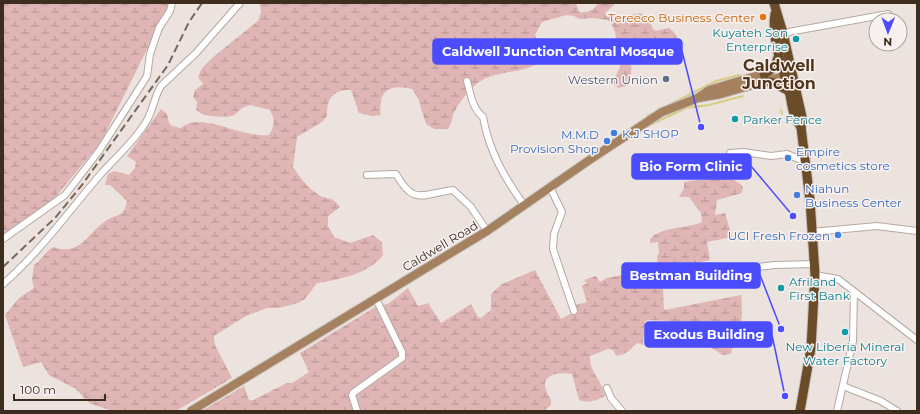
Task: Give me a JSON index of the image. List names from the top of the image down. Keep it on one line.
{"streets":{"main road":["Caldwell Road"]},"districts":["Caldwell Junction"],"places":["Tereeco Business Center","Kuyateh Son Enterprise","Western Union","Parker Fence","Caldwell Junction Central Mosque","K.J SHOP","M.M.D Provision Shop","Empire cosmetics store","Niahun Business Center","Bio Form Clinic","UCI Fresh Frozen","Afriland First Bank","Bestman Building","New Liberia Mineral Water Factory","Exodus Building"],"scale_bar":"100 m","north":"bottom"}
